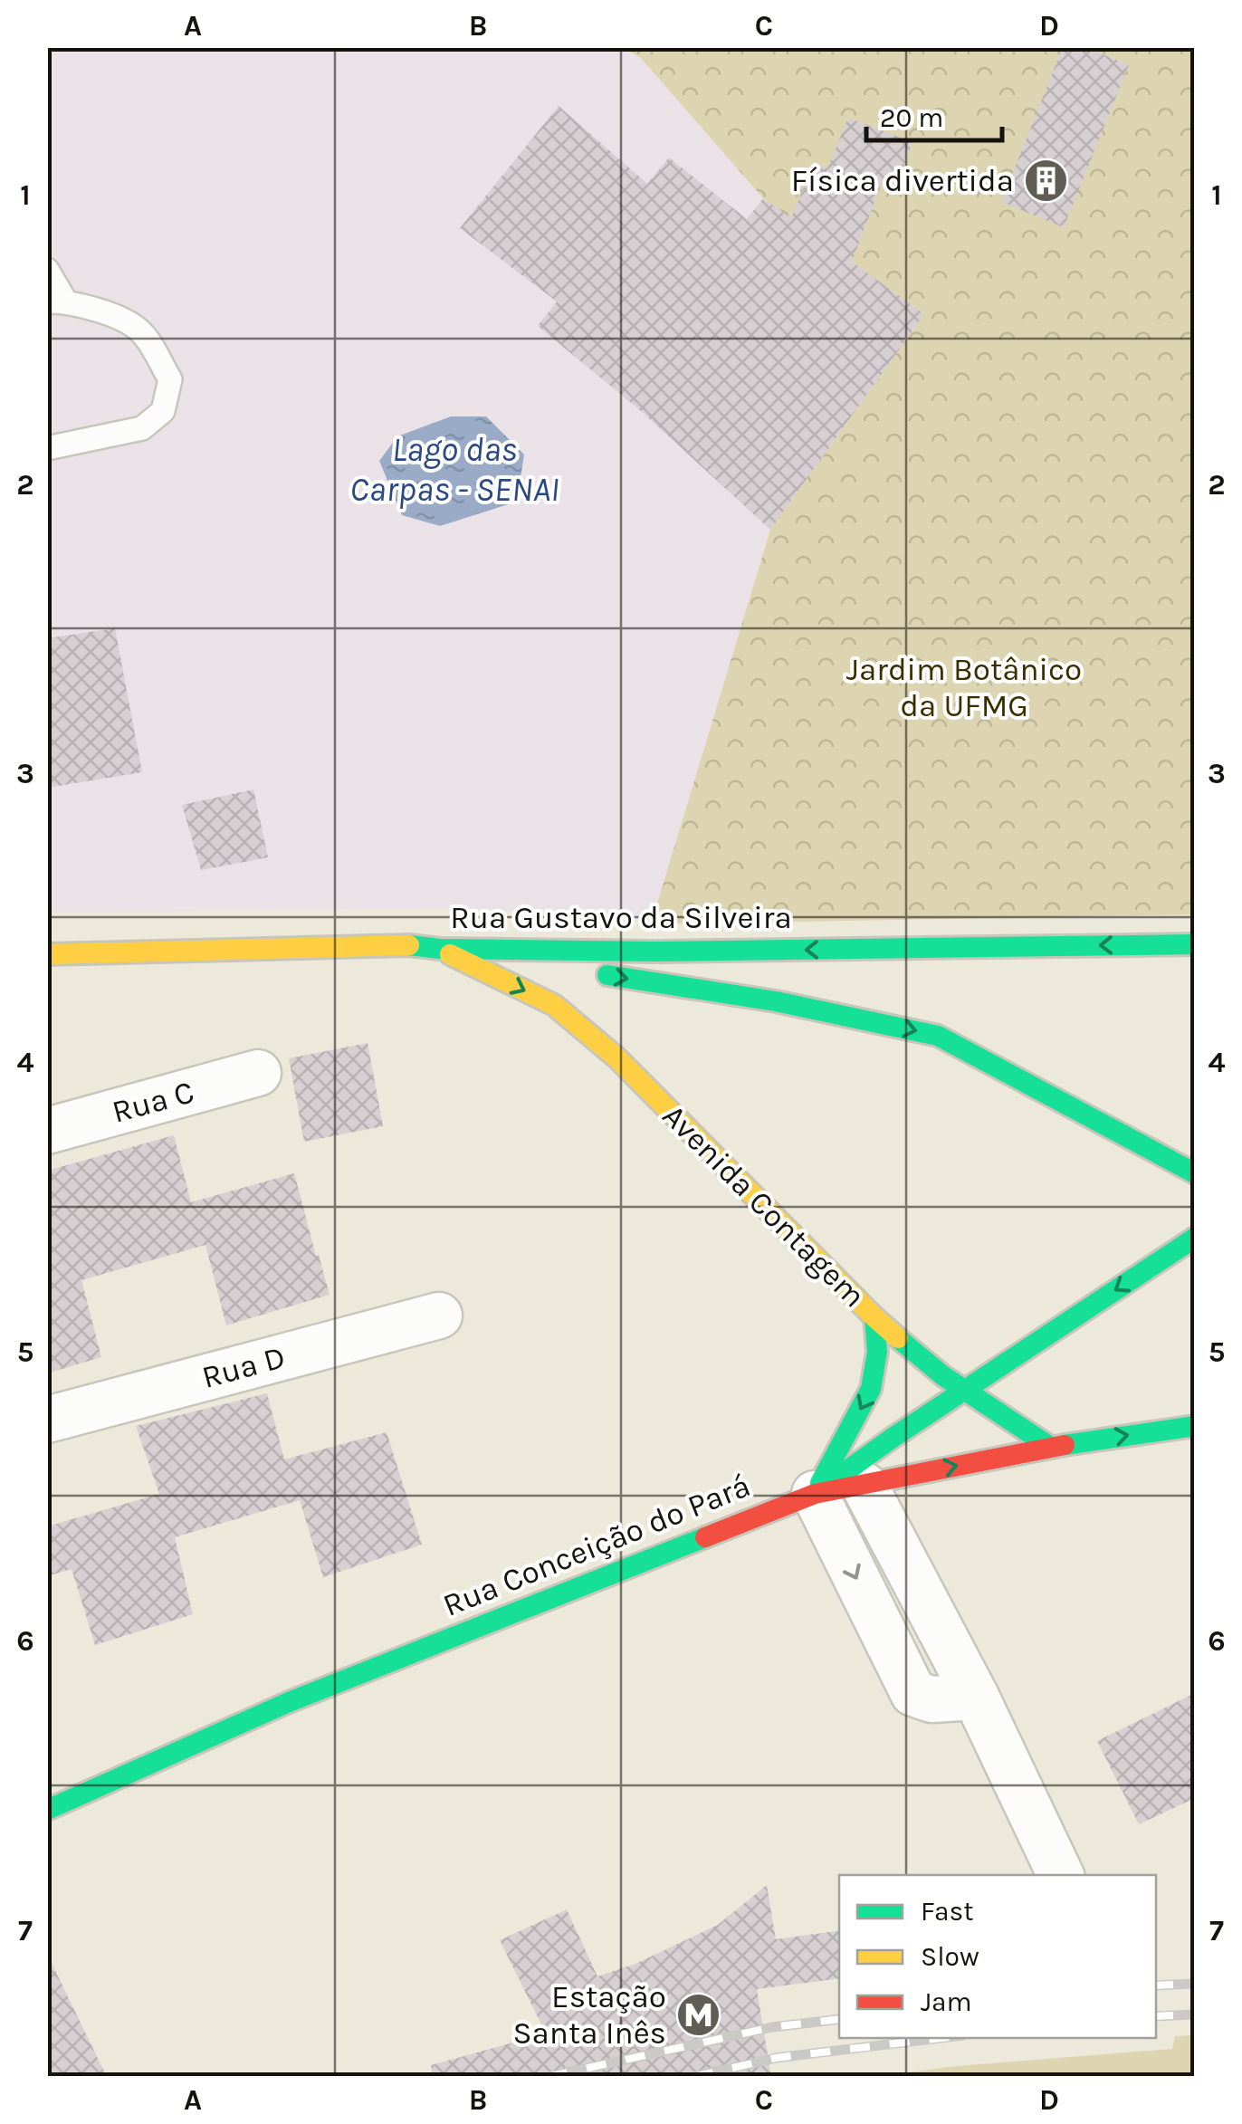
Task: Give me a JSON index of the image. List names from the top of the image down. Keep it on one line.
{"streets":{"main road":["Rua Gustavo da Silveira","Avenida Contagem","Rua Conceição do Pará"],"street":["Rua C","Rua D"]},"crossings":[["Rua Gustavo da Silveira","Avenida Contagem"],["Avenida Contagem","Rua Conceição do Pará"]],"one_way":["Avenida Contagem"],"water":["Lago das Carpas - SENAI"],"parks":["Jardim Botânico da UFMG"],"places":{"building":["Física divertida"],"metro station":["Estação Santa Inês"]},"legend":["Fast","Slow","Jam"],"scale_bar":"20 m","grid":{"columns":["A","B","C","D"],"rows":["1","2","3","4","5","6","7"]}}
